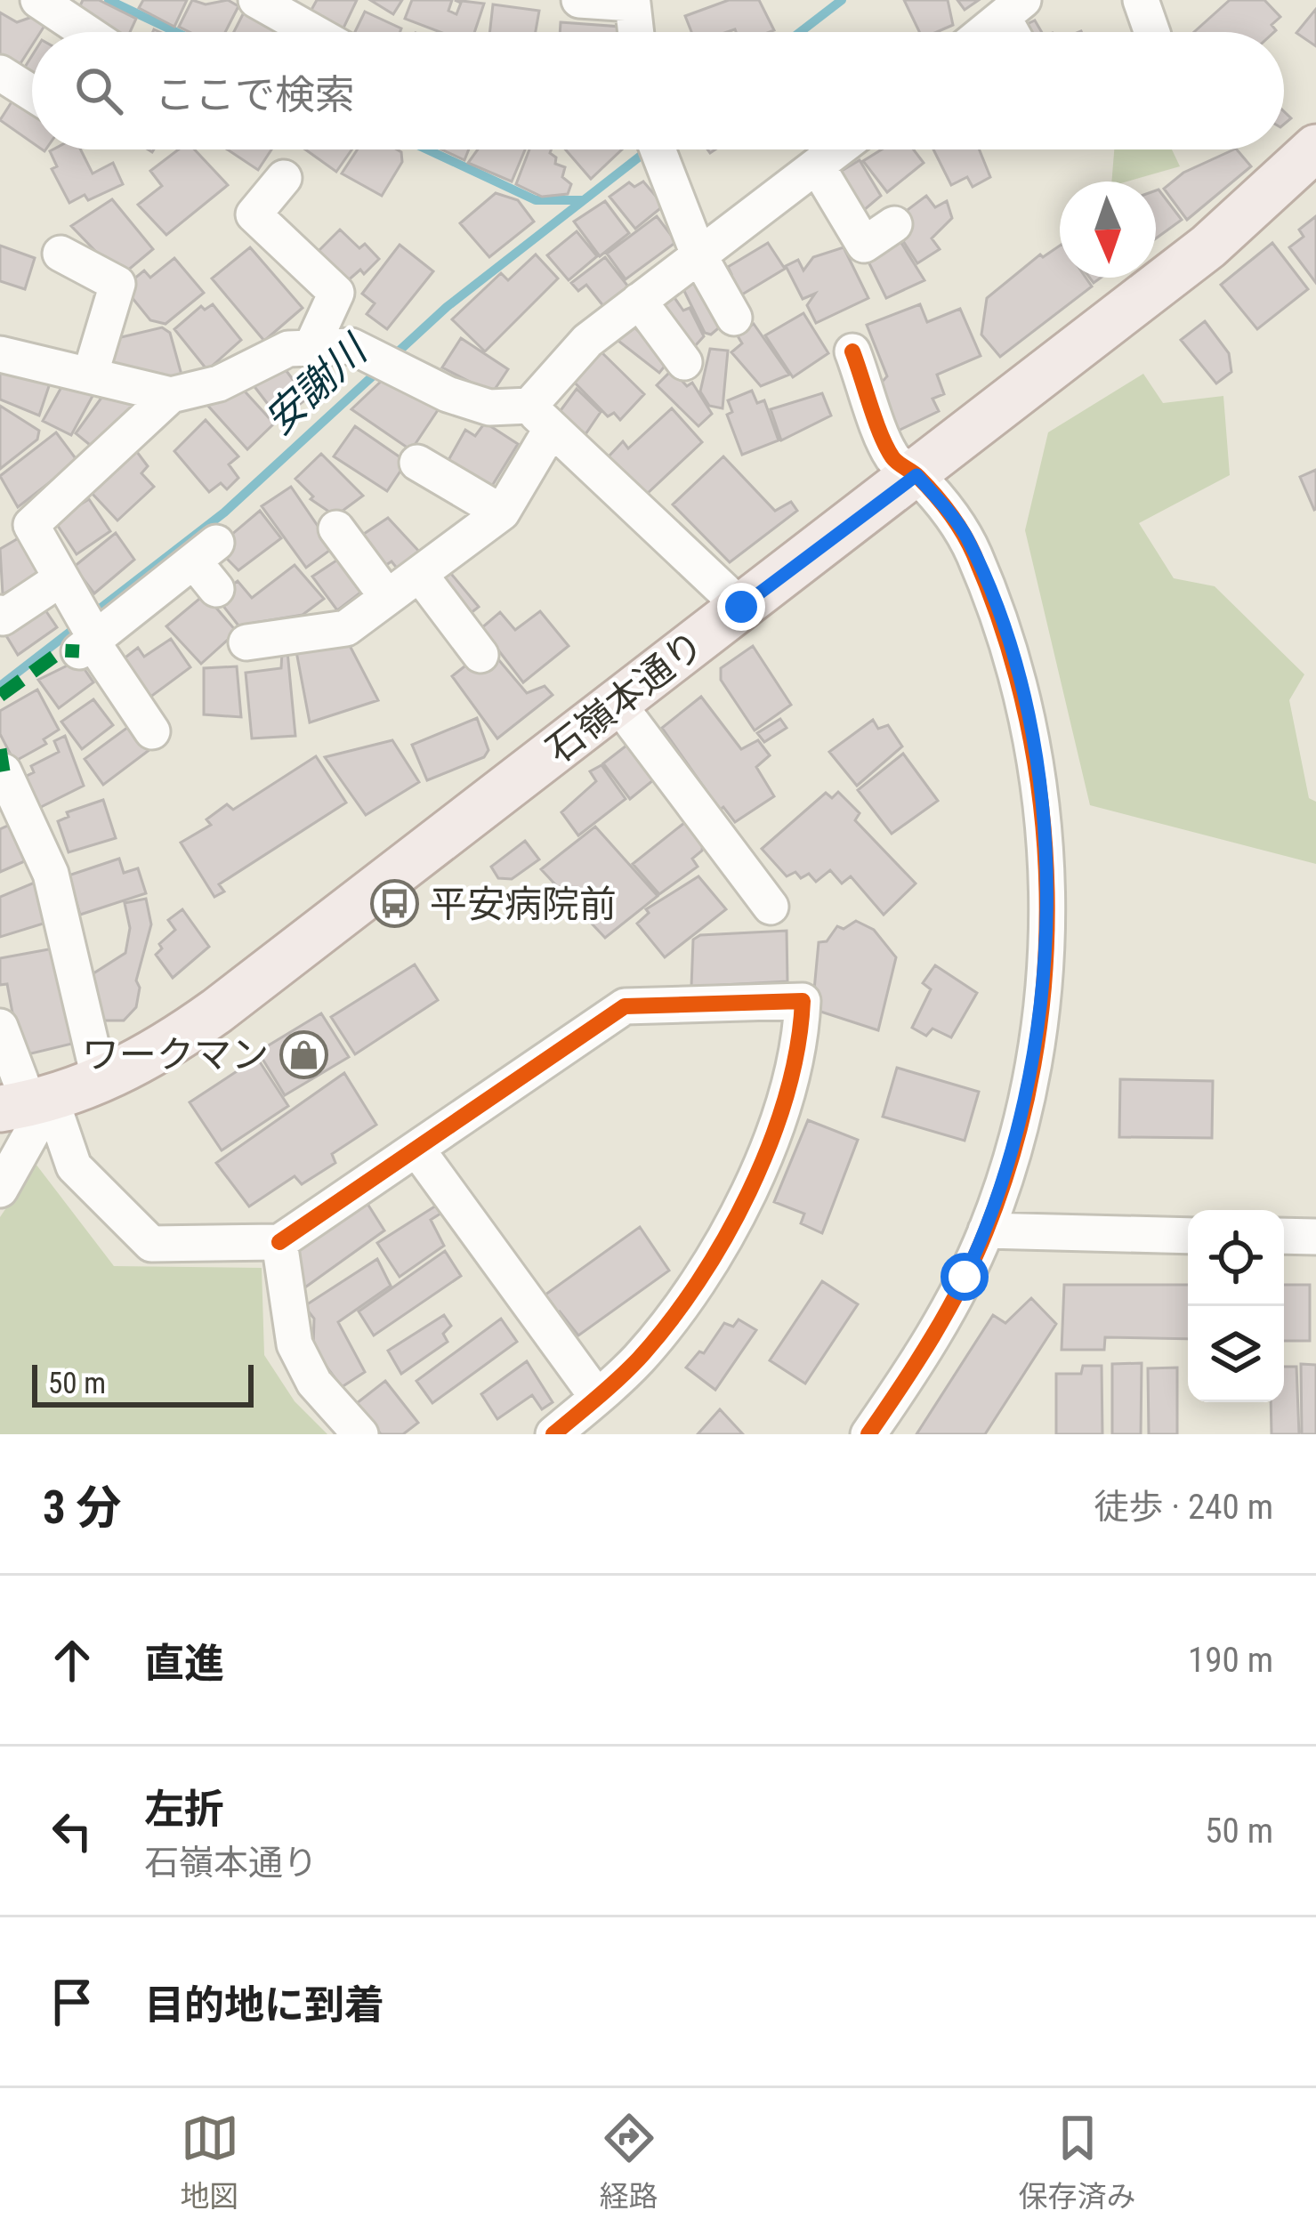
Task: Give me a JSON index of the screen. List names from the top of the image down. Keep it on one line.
{"streets":{"main road":["石嶺本通り"]},"water":["安謝川"],"places":{"bus stop":["平安病院前"],"shop":["ワークマン"]},"scale_bar":"50 m","north":"bottom","page":{"search":"ここで検索","scale":"50 m","heading":["3 分","徒歩 · 240 m"],"list":[["直進","190 m"],["左折","石嶺本通り","50 m"],"目的地に到着"],"nav":["地図","経路","保存済み"]}}
